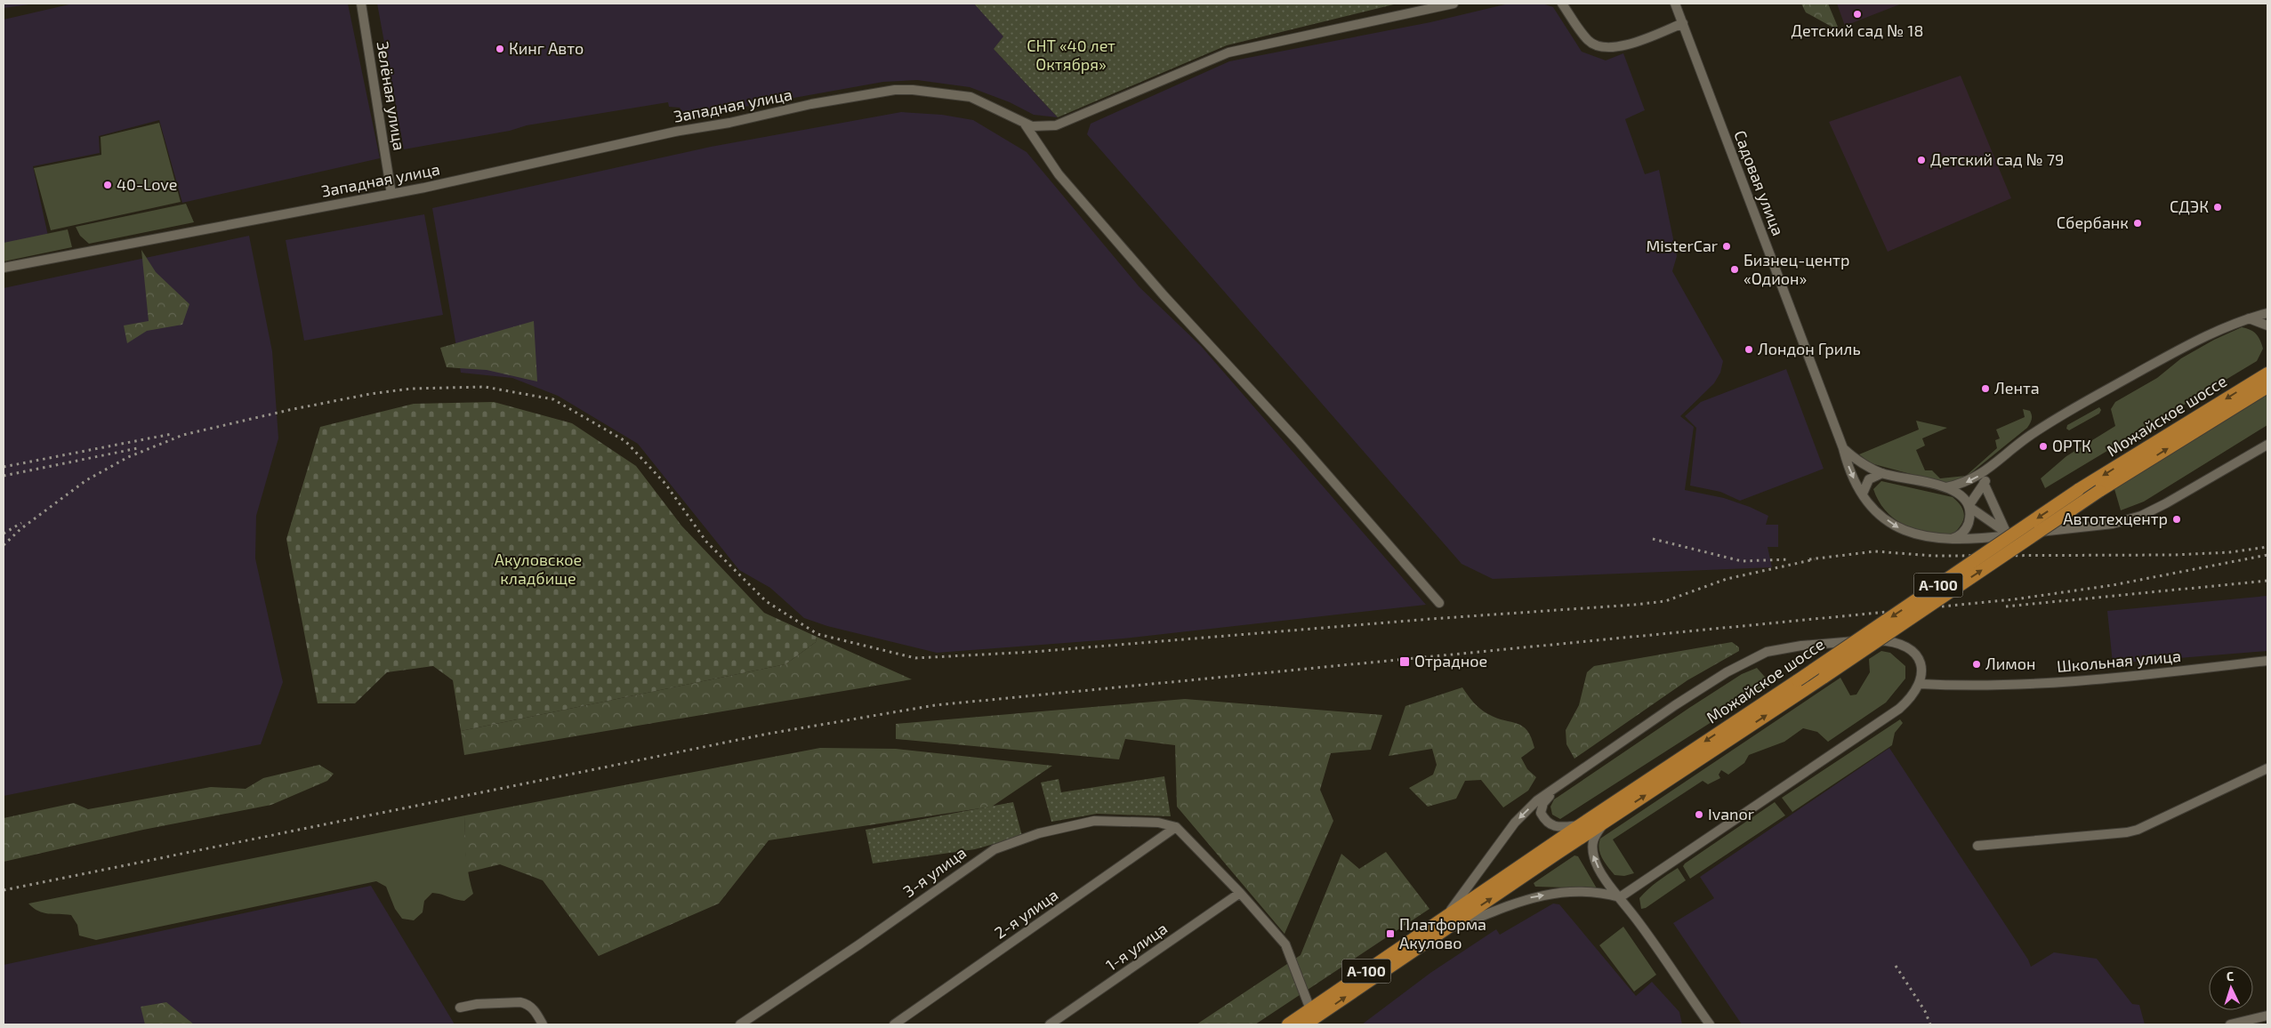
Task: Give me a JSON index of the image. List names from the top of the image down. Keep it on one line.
{"streets":{"main road":["Можайское шоссе","А-100"],"street":["Зелёная улица","Западная улица","Садовая улица","Школьная улица","3-я улица","2-я улица","1-я улица"]},"crossings":[["Зелёная улица","Западная улица"],["3-я улица","2-я улица"]],"parks":["СНТ «40 лет Октября»","Акуловское кладбище"],"places":{"other":["Детский сад № 18","Кинг Авто","Детский сад № 79","40-Love","СДЭК","Сбербанк","MisterCar","Бизнец-центр «Одион»","Лондон Гриль","Лента","ОРТК","Автотехцентр","Лимон","Ivanor"],"transit":["Отрадное","Платформа Акулово"]},"north":"top"}
